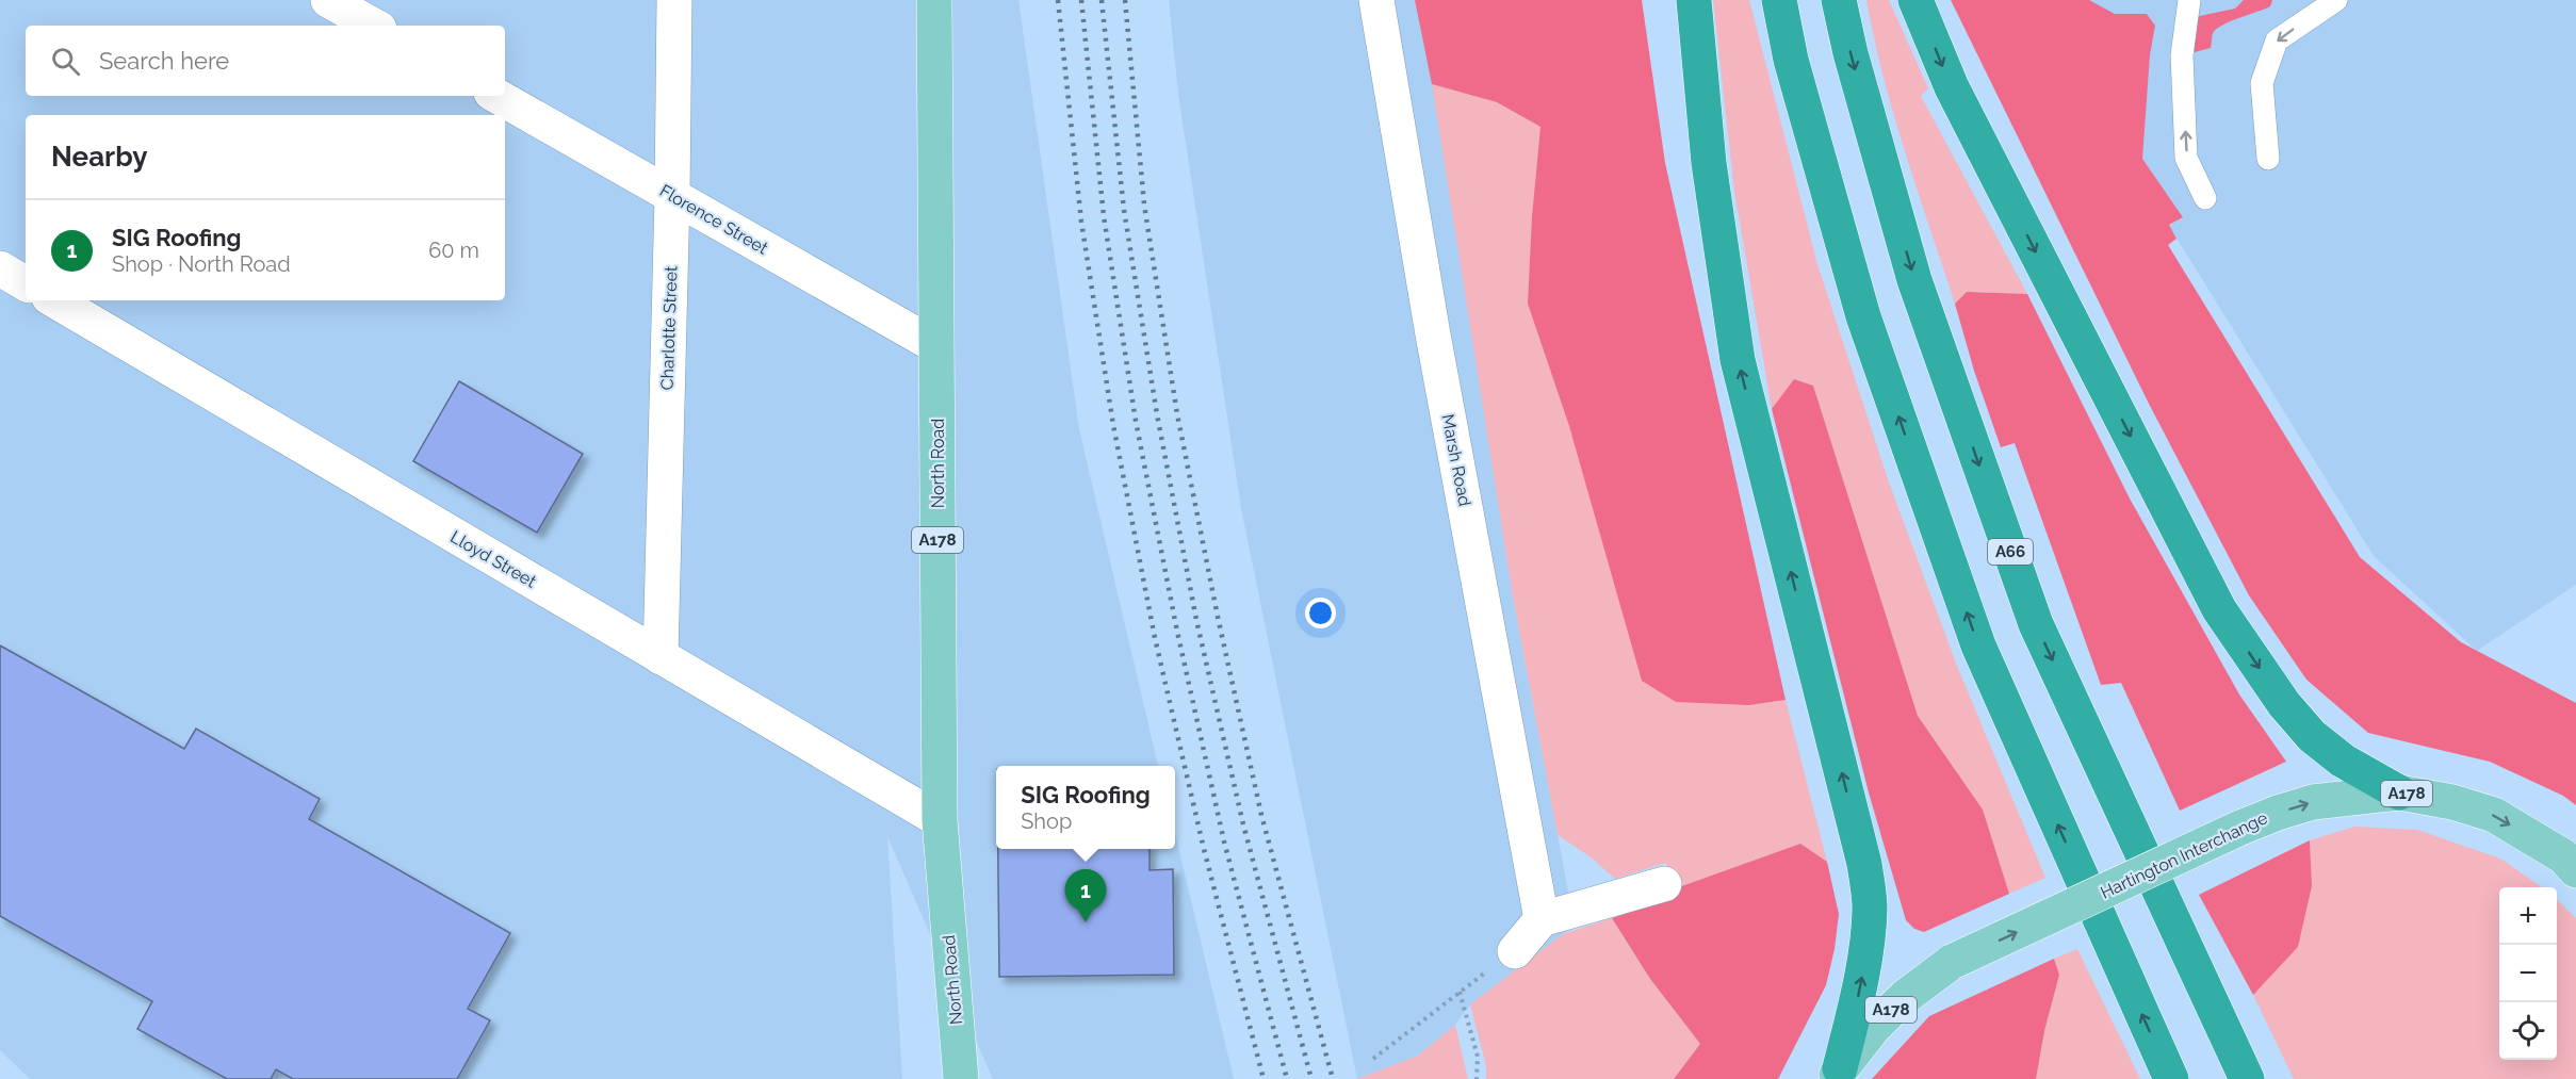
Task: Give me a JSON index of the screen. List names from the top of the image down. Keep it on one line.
{"streets":{"highway":["A66"],"main road":["North Road","A178","Hartington Interchange"],"street":["Florence Street","Charlotte Street","Marsh Road","Lloyd Street"]},"crossings":[["Florence Street","Charlotte Street"],["Florence Street","North Road"],["Charlotte Street","Lloyd Street"],["North Road","Lloyd Street"]],"one_way":["Hartington Interchange"],"page":{"search":"Search here","heading":"Nearby","list":[{"mark":"1","name":"SIG Roofing","note":"Shop · North Road","value":"60 m"}],"popup":["SIG Roofing","Shop"],"pins":"1","map_buttons":["+","−"]}}
